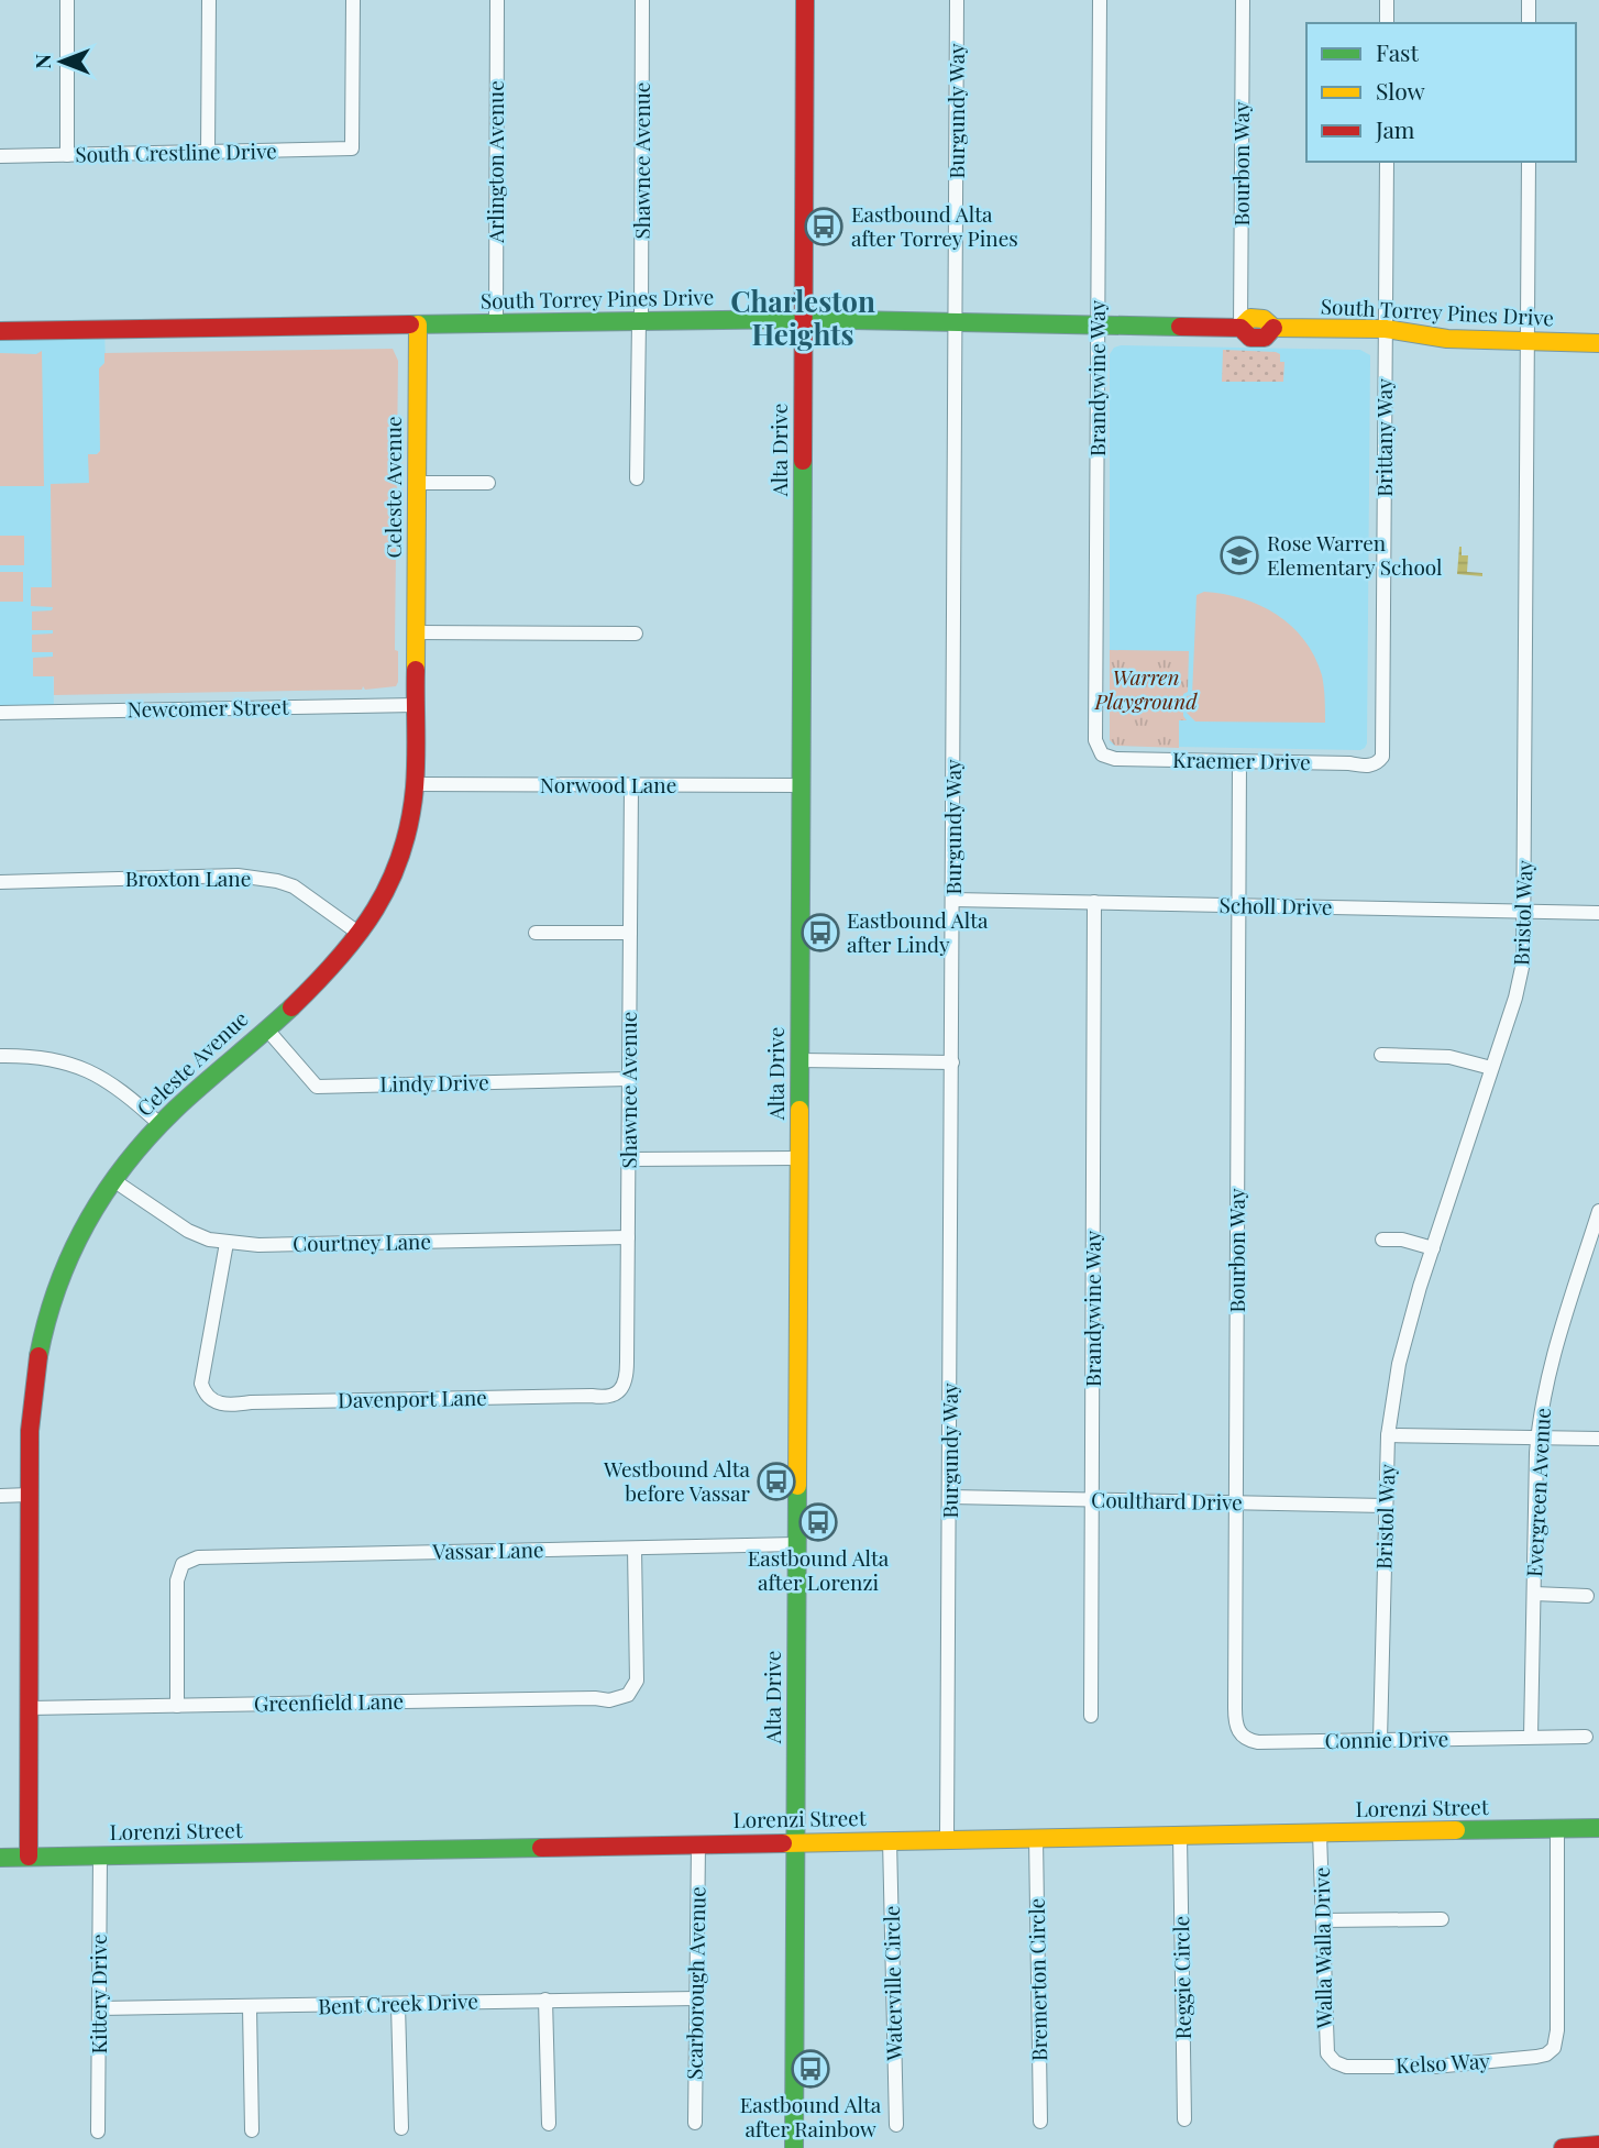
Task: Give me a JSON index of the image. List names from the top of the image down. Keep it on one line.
{"streets":{"main road":["South Torrey Pines Drive","Alta Drive","Celeste Avenue","Lorenzi Street"],"street":["Burgundy Way","South Crestline Drive","Shawnee Avenue","Arlington Avenue","Bourbon Way","Brandywine Way","Brittany Way","Newcomer Street","Kraemer Drive","Norwood Lane","Broxton Lane","Scholl Drive","Bristol Way","Lindy Drive","Courtney Lane","Davenport Lane","Evergreen Avenue","Coulthard Drive","Vassar Lane","Greenfield Lane","Connie Drive","Walla Walla Drive","Reggie Circle","Bremerton Circle","Scarborough Avenue","Waterville Circle","Kittery Drive","Bent Creek Drive","Kelso Way"]},"crossings":[["Burgundy Way","South Torrey Pines Drive"],["Burgundy Way","Scholl Drive"],["Burgundy Way","Coulthard Drive"],["Burgundy Way","Lorenzi Street"],["Shawnee Avenue","South Torrey Pines Drive"],["Shawnee Avenue","Norwood Lane"],["Shawnee Avenue","Lindy Drive"],["Shawnee Avenue","Courtney Lane"],["Shawnee Avenue","Davenport Lane"],["Arlington Avenue","South Torrey Pines Drive"],["Bourbon Way","South Torrey Pines Drive"],["Bourbon Way","Kraemer Drive"],["Bourbon Way","Scholl Drive"],["Bourbon Way","Coulthard Drive"],["Bourbon Way","Connie Drive"],["South Torrey Pines Drive","Brandywine Way"],["South Torrey Pines Drive","Brittany Way"],["South Torrey Pines Drive","Alta Drive"],["South Torrey Pines Drive","Celeste Avenue"],["South Torrey Pines Drive","Bristol Way"],["Brandywine Way","Kraemer Drive"],["Brandywine Way","Scholl Drive"],["Brandywine Way","Coulthard Drive"],["Brittany Way","Kraemer Drive"],["Alta Drive","Norwood Lane"],["Alta Drive","Vassar Lane"],["Alta Drive","Lorenzi Street"],["Celeste Avenue","Newcomer Street"],["Celeste Avenue","Norwood Lane"],["Celeste Avenue","Broxton Lane"],["Celeste Avenue","Lindy Drive"],["Celeste Avenue","Courtney Lane"],["Celeste Avenue","Greenfield Lane"],["Celeste Avenue","Lorenzi Street"],["Scholl Drive","Bristol Way"],["Bristol Way","Coulthard Drive"],["Bristol Way","Connie Drive"],["Courtney Lane","Davenport Lane"],["Evergreen Avenue","Connie Drive"],["Vassar Lane","Greenfield Lane"],["Lorenzi Street","Walla Walla Drive"],["Lorenzi Street","Reggie Circle"],["Lorenzi Street","Bremerton Circle"],["Lorenzi Street","Scarborough Avenue"],["Lorenzi Street","Waterville Circle"],["Lorenzi Street","Kittery Drive"],["Lorenzi Street","Kelso Way"],["Walla Walla Drive","Kelso Way"],["Scarborough Avenue","Bent Creek Drive"],["Kittery Drive","Bent Creek Drive"]],"districts":["Charleston Heights"],"parks":["Warren Playground"],"places":{"bus stop":["Eastbound Alta after Torrey Pines","Eastbound Alta after Lindy","Westbound Alta before Vassar","Eastbound Alta after Lorenzi","Eastbound Alta after Rainbow"],"school or university":["Rose Warren Elementary School"]},"legend":["Fast","Slow","Jam"],"north":"left"}
